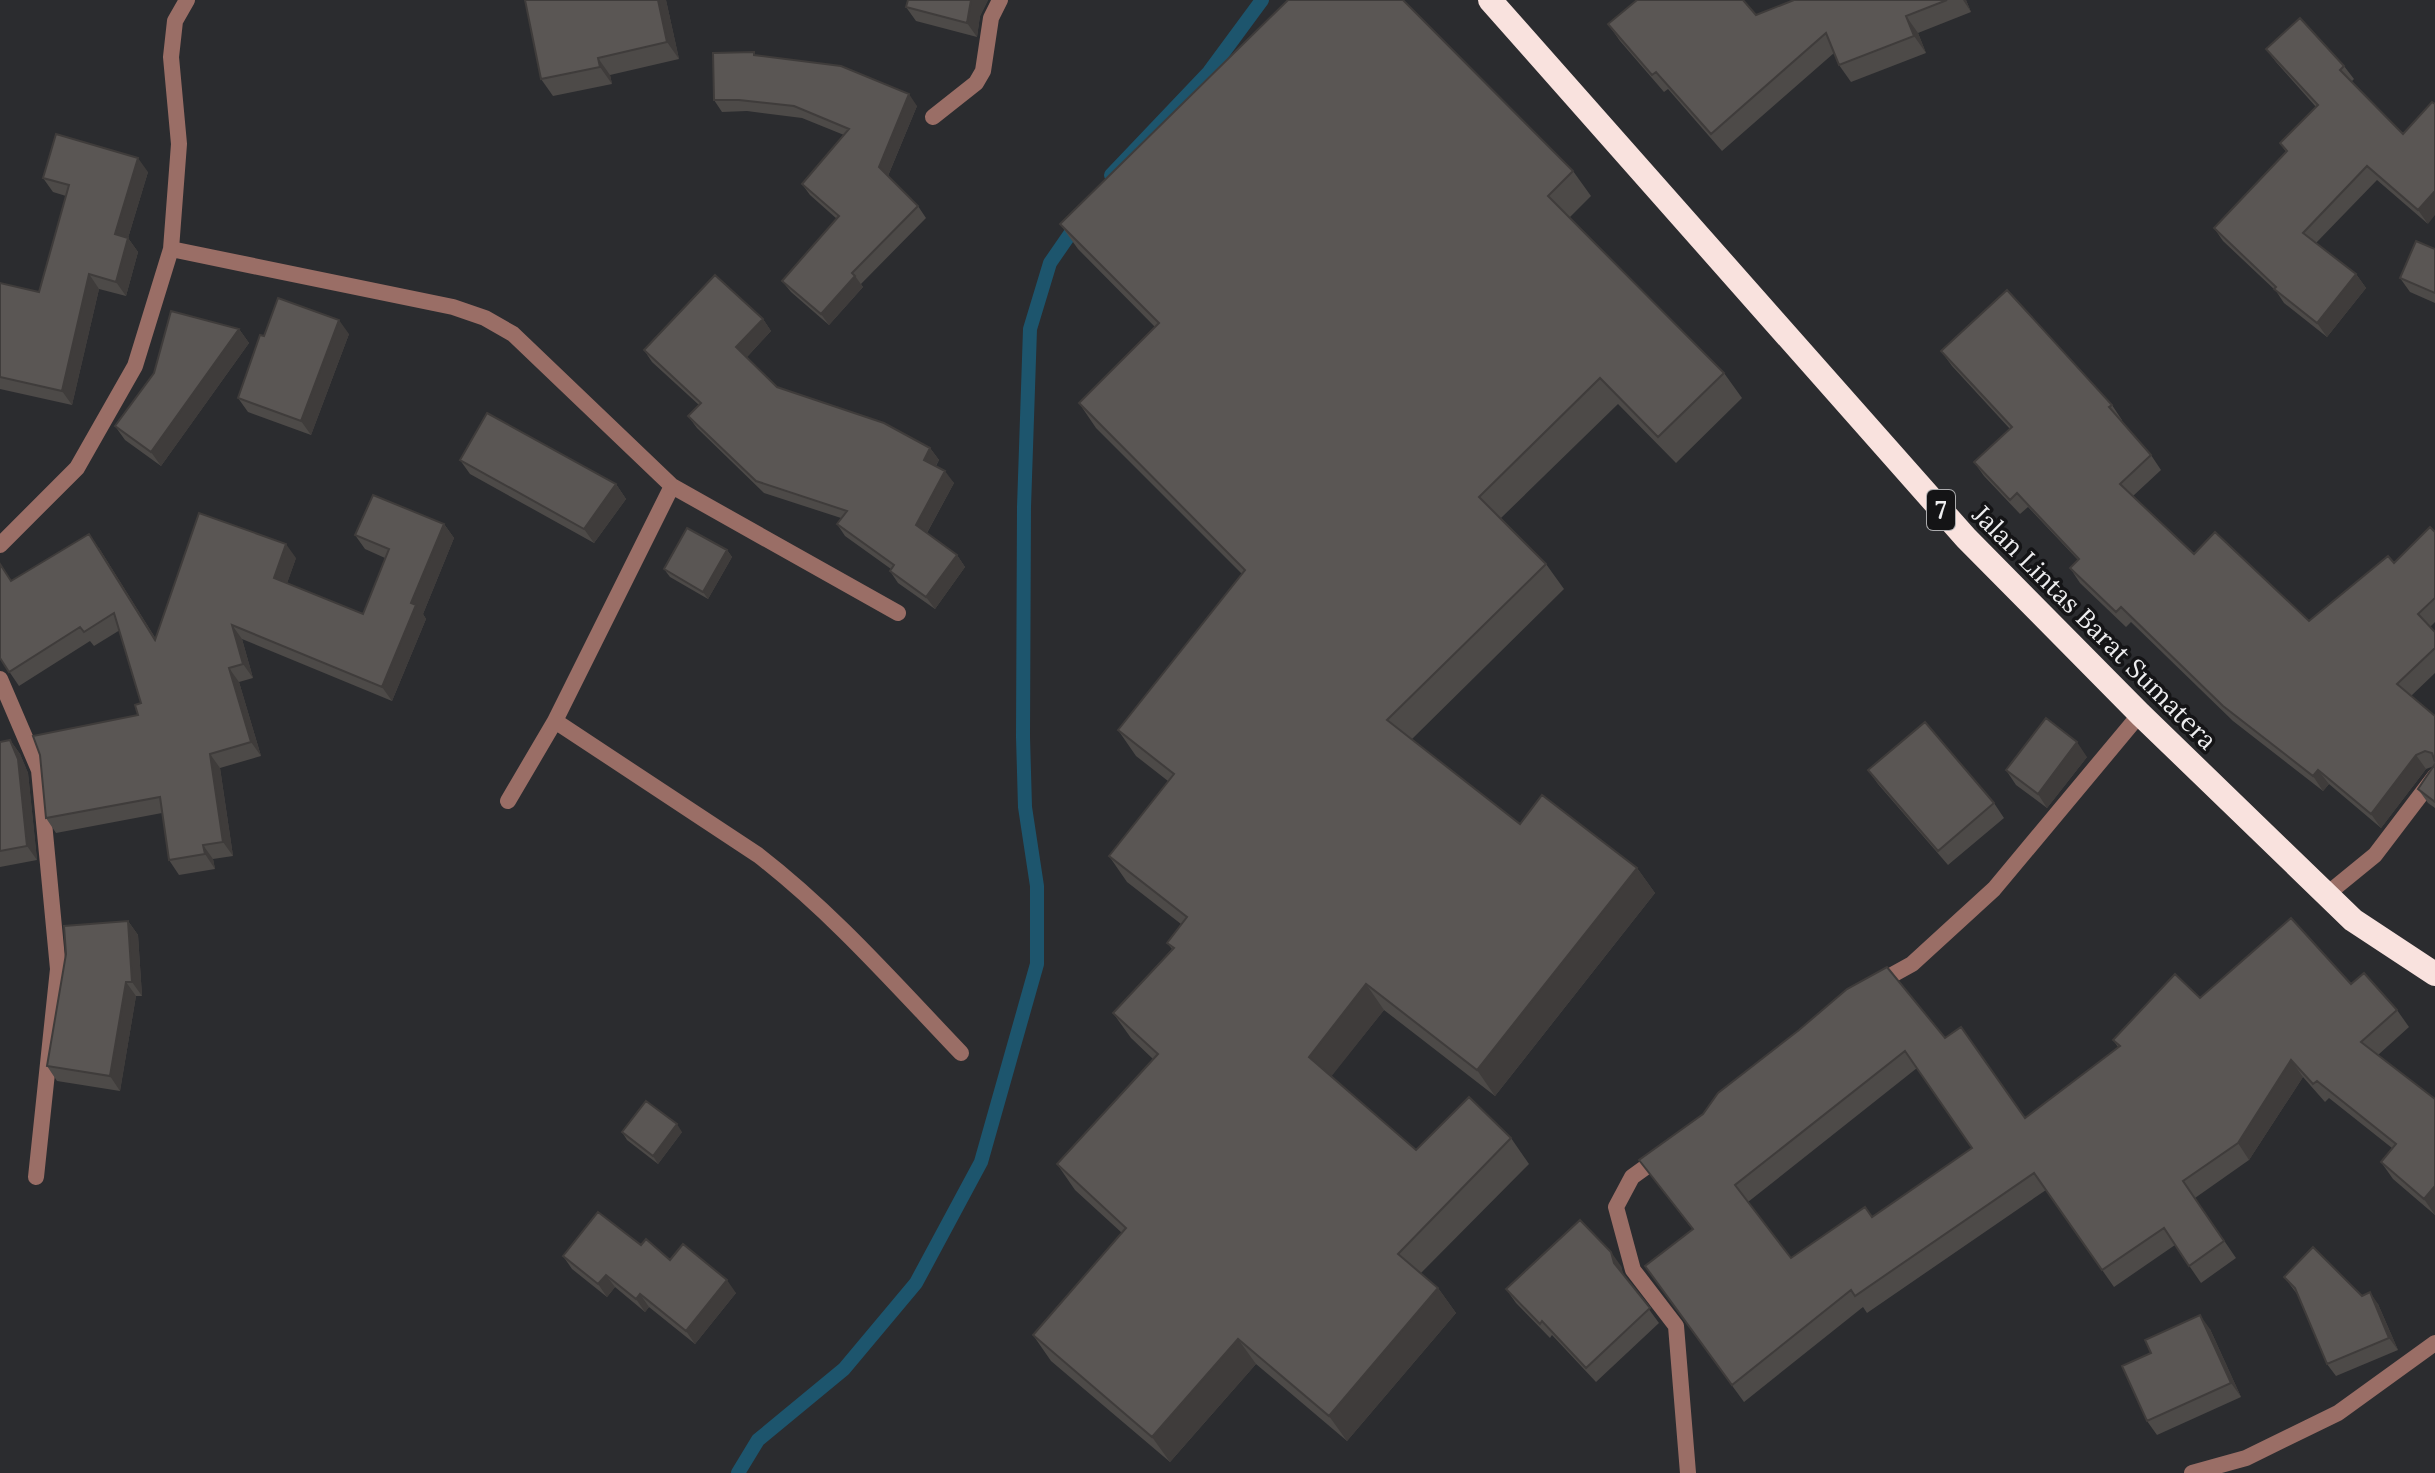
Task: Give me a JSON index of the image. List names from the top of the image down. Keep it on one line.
{"streets":{"highway":["7","Jalan Lintas Barat Sumatera"]}}
